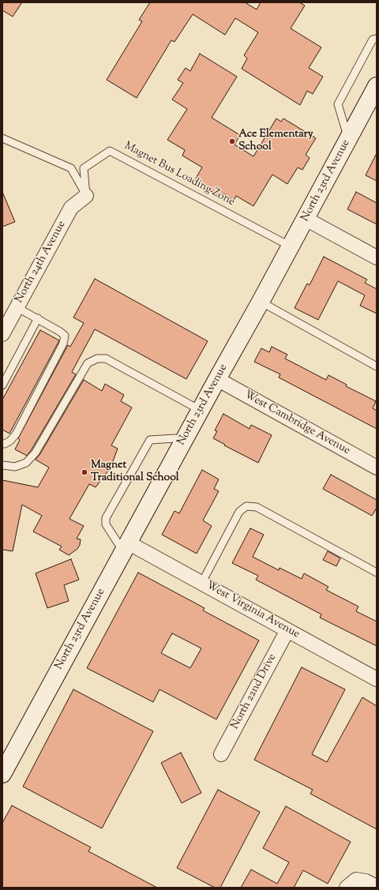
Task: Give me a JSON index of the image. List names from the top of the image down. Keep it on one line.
{"streets":{"street":["North 23rd Avenue","North 24th Avenue","West Cambridge Avenue","West Virginia Avenue","North 22nd Drive"],"lane":["Magnet Bus Loading Zone"]},"crossings":[["Magnet Bus Loading Zone","North 23rd Avenue"],["Magnet Bus Loading Zone","North 24th Avenue"],["North 23rd Avenue","West Cambridge Avenue"],["North 23rd Avenue","West Virginia Avenue"],["West Virginia Avenue","North 22nd Drive"]],"places":["Ace Elementary School","Magnet Traditional School"]}
